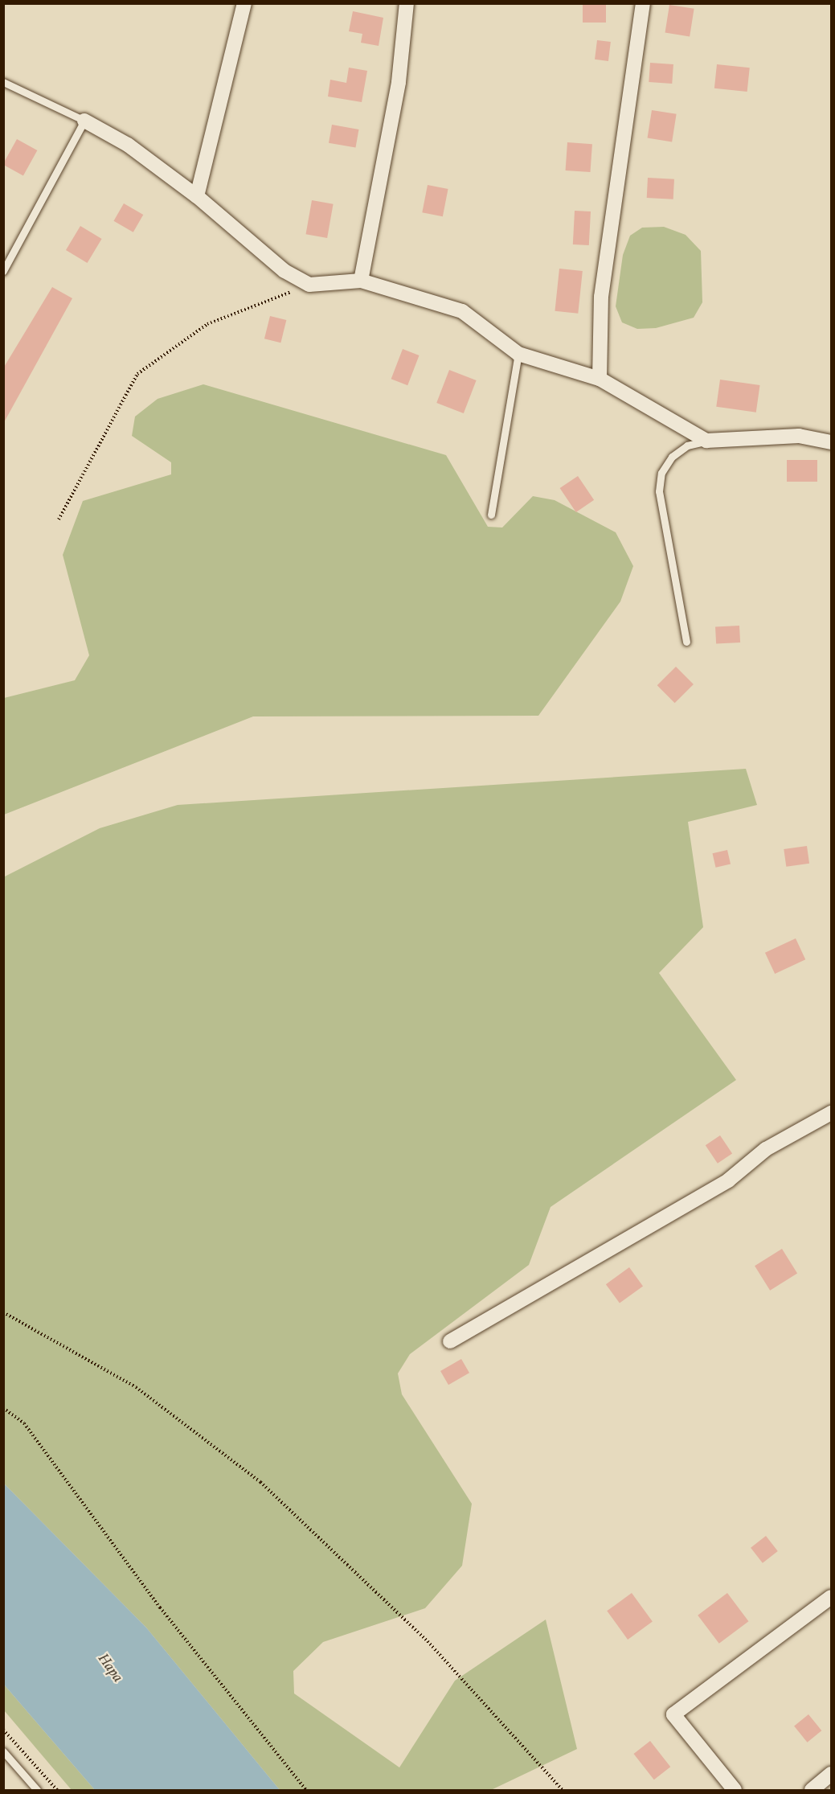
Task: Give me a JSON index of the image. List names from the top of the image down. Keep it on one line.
{"water":["Нара"]}
